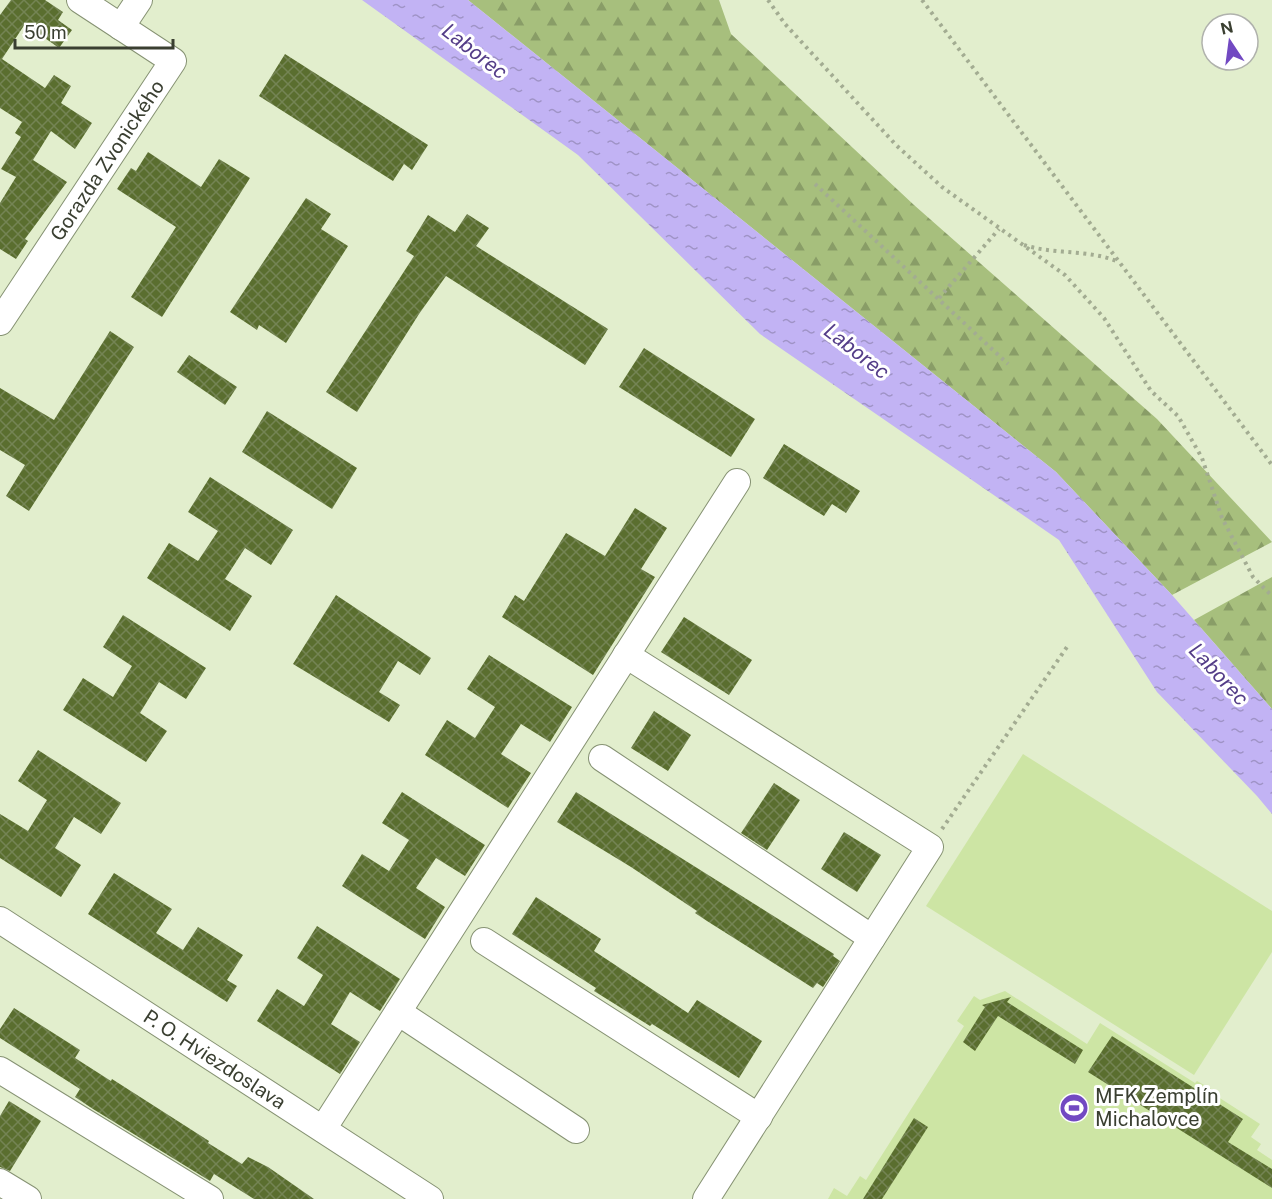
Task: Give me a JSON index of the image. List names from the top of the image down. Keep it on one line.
{"streets":{"street":["Gorazda Zvonického","P. O. Hviezdoslava"]},"water":["Laborec"],"places":{"sports":["MFK Zemplín Michalovce"]},"scale_bar":"50 m","north":"top"}
